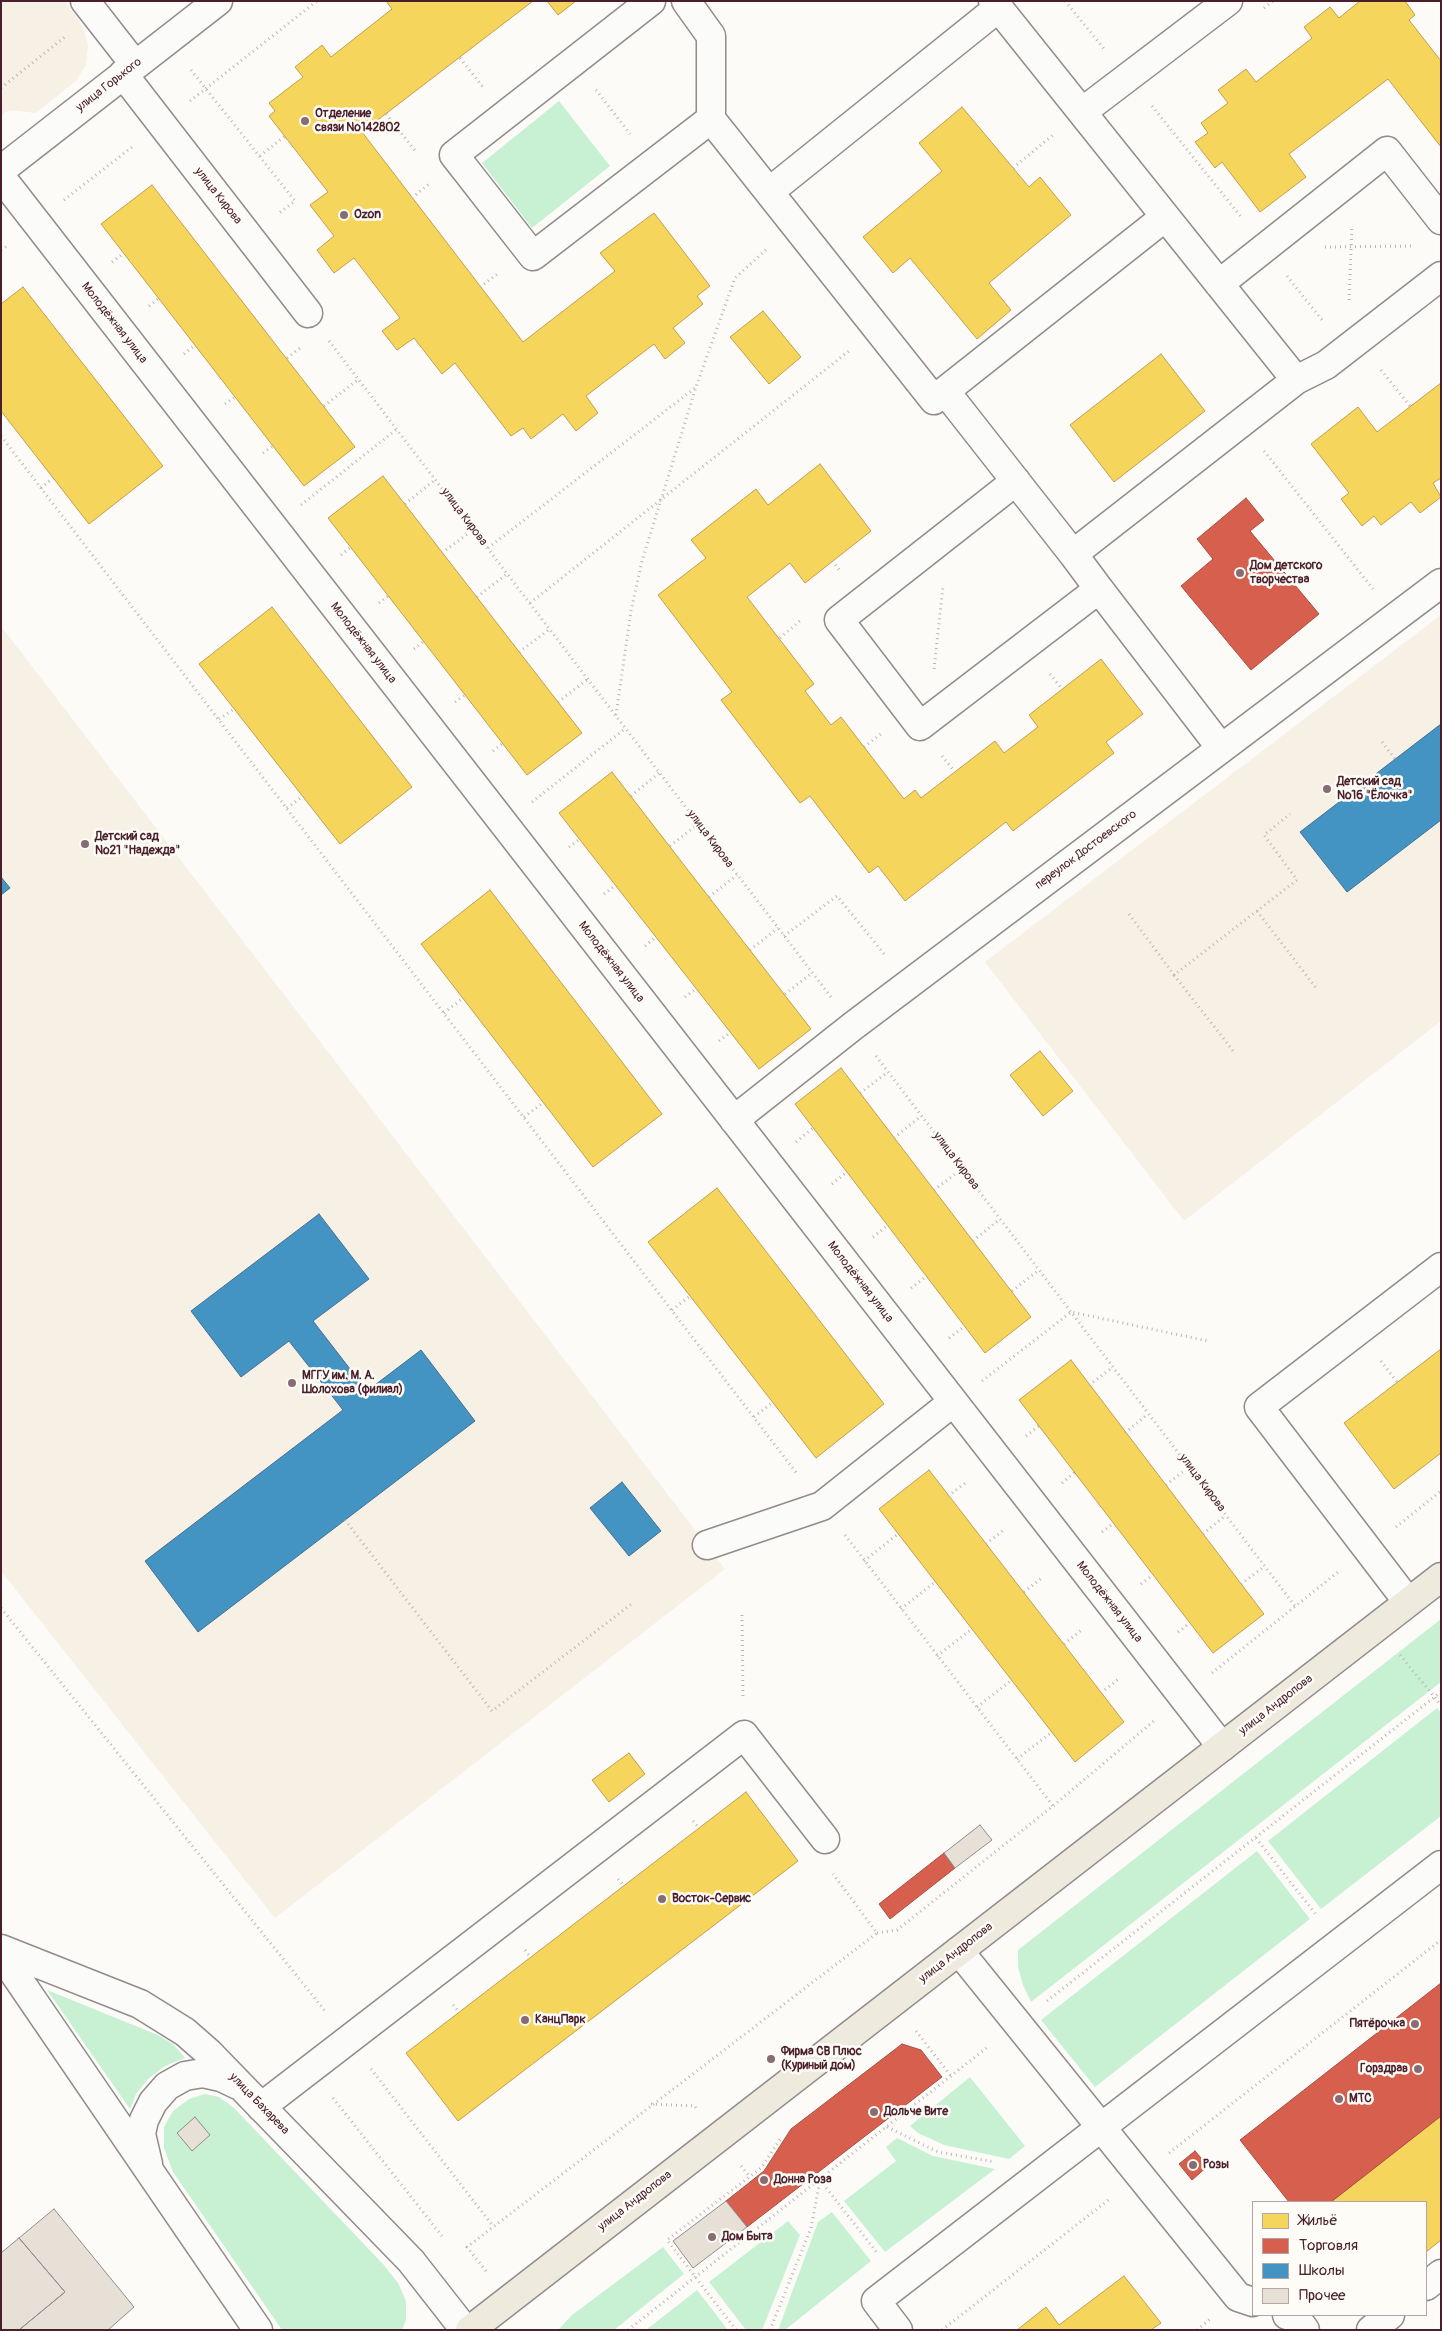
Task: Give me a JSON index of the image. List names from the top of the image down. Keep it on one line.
{"streets":{"main road":["улица Андропова"],"street":["улица Горького","улица Кирова","Молодёжная улица","переулок Достоевского","улица Бахарева"]},"crossings":[["улица Горького","улица Кирова"],["улица Кирова","Молодёжная улица"],["улица Кирова","переулок Достоевского"],["Молодёжная улица","переулок Достоевского"],["Молодёжная улица","улица Андропова"]],"places":["Отделение связи №142802","Ozon","Дом детского творчества","Детский сад №16 \"Ёлочка\"","Детский сад №21 \"Надежда\"","МГГУ им. М. А. Шолохова (филиал)","Восток-Сервис","КанцПарк","Пятёрочка","Фирма СВ Плюс (Куриный дом)","Горздрав","МТС","Дольче Вите","Розы","Донна Роза","Дом Быта"],"legend":["Жильё","Торговля","Школы","Прочее"]}
